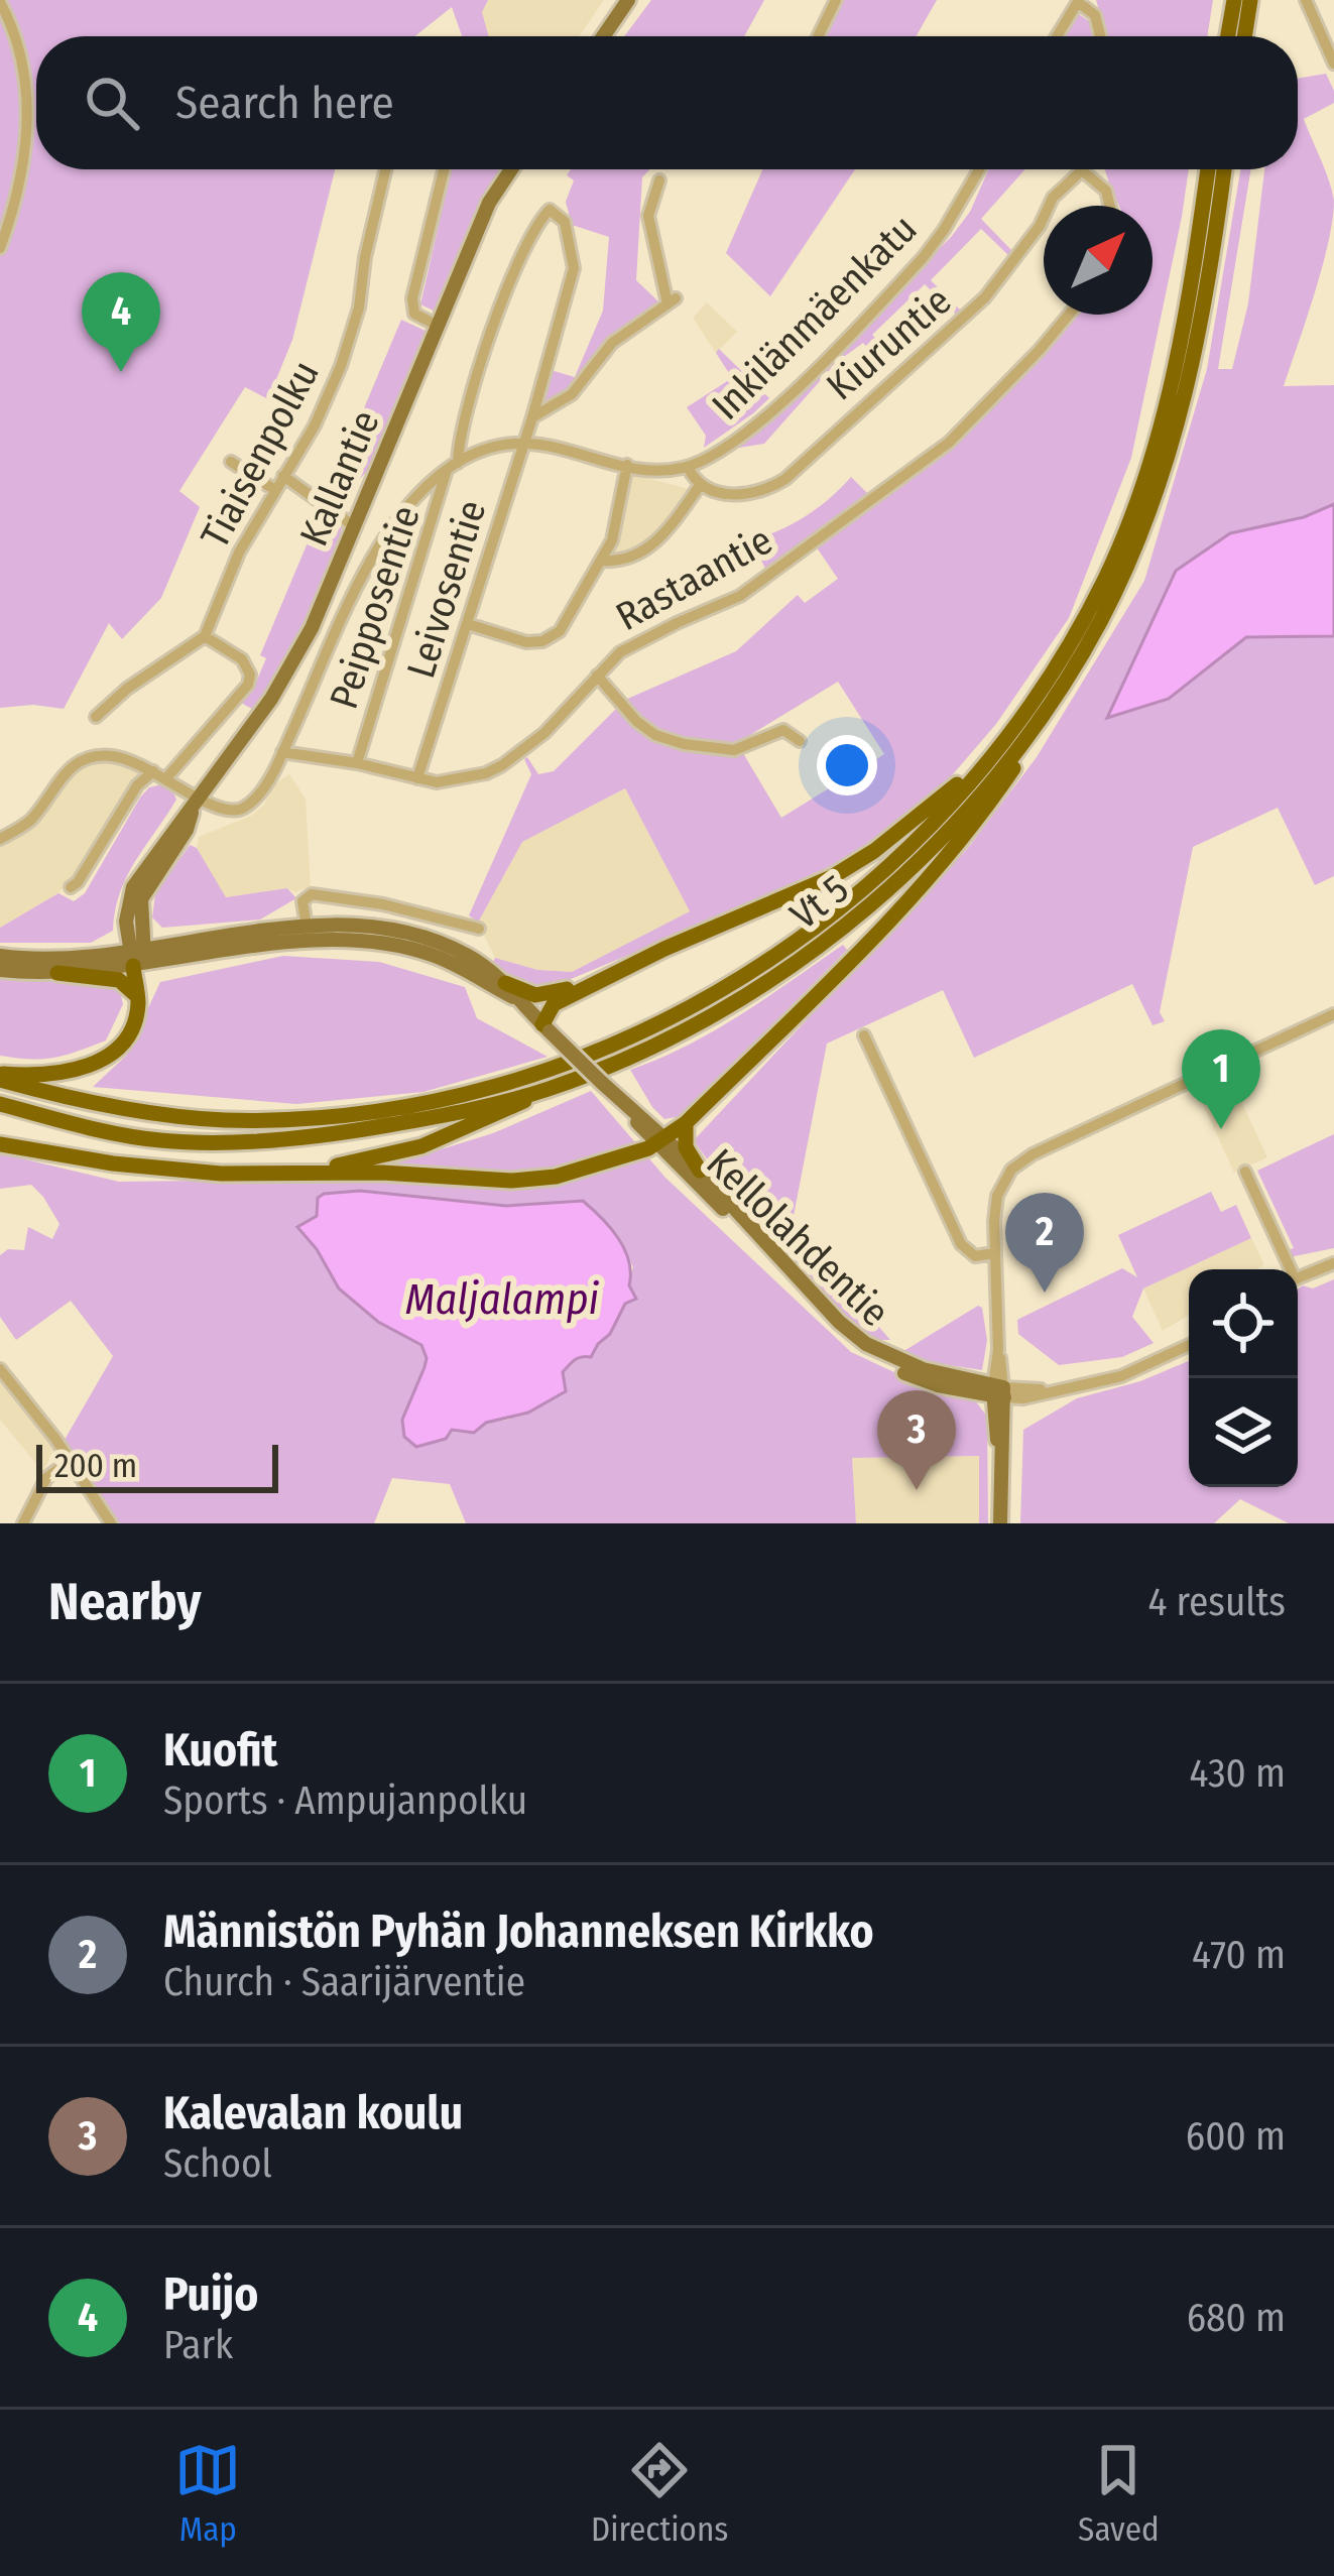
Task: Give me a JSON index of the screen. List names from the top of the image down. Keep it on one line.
{"streets":{"highway":["Vt 5"],"main road":["Kallantie","Kellolahdentie"],"street":["Inkilänmäenkatu","Kiuruntie","Tiaisenpolku","Rastaantie","Leivosentie","Peipposentie"]},"crossings":[["Kallantie","Kellolahdentie"],["Rastaantie","Leivosentie"],["Rastaantie","Peipposentie"],["Leivosentie","Peipposentie"]],"water":["Maljalampi"],"scale_bar":"200 m","north":"top right","page":{"search":"Search here","pins":["4","1","2","3"],"scale":"200 m","heading":["Nearby","4 results"],"list":[{"mark":"1","name":"Kuofit","note":"Sports · Ampujanpolku","value":"430 m"},{"mark":"2","name":"Männistön Pyhän Johanneksen Kirkko","note":"Church · Saarijärventie","value":"470 m"},{"mark":"3","name":"Kalevalan koulu","note":"School","value":"600 m"},{"mark":"4","name":"Puijo","note":"Park","value":"680 m"}],"nav":["Map","Directions","Saved"]}}
